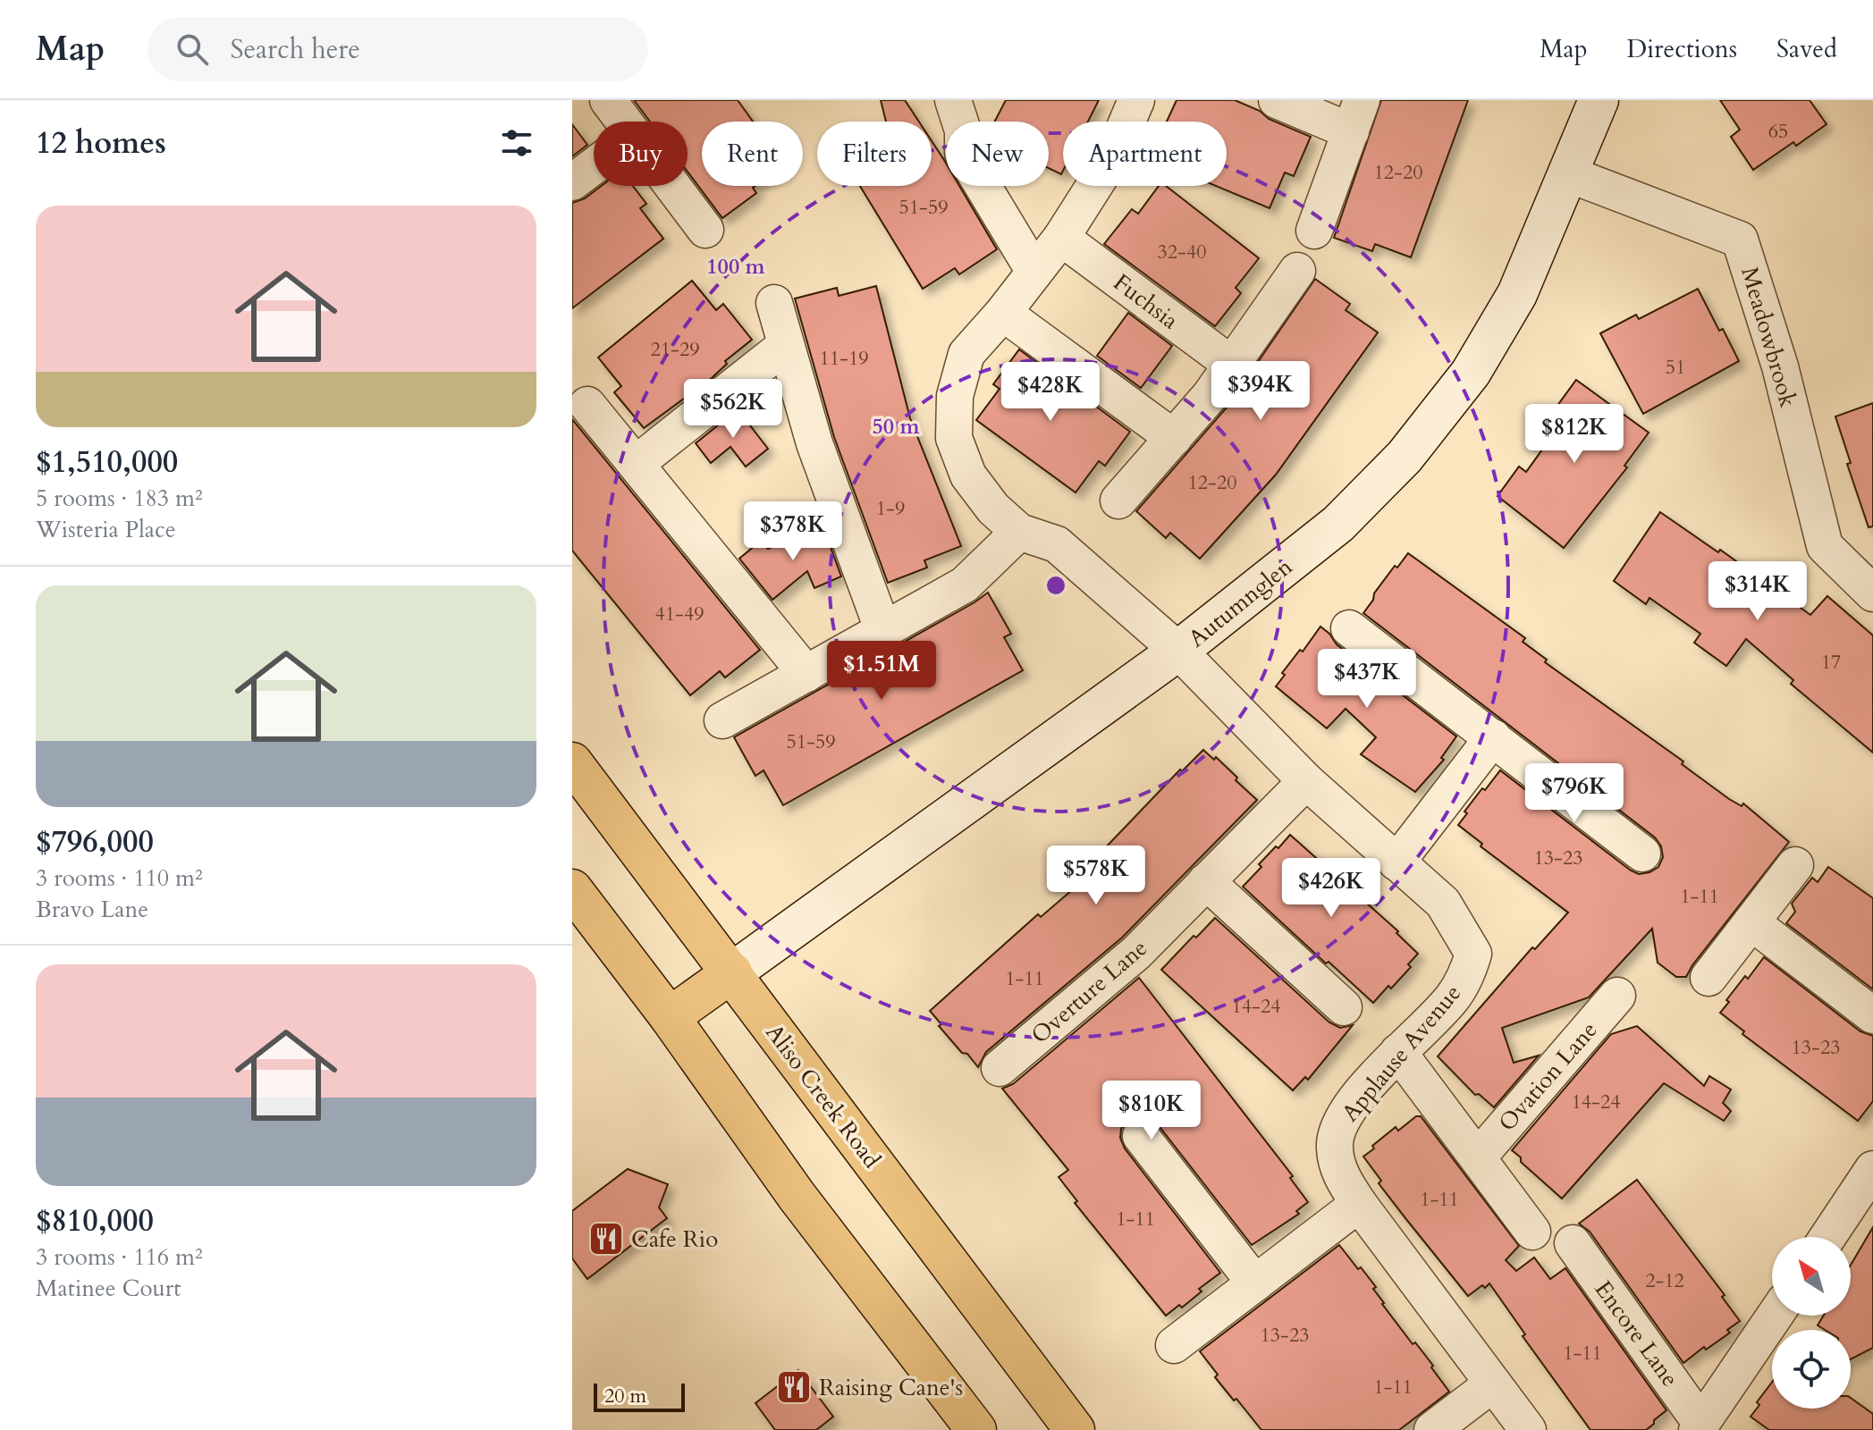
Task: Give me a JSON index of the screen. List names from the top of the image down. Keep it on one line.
{"streets":{"main road":["Aliso Creek Road"],"street":["Fuchsia","Meadowbrook","Autumnglen","Overture Lane","Applause Avenue","Ovation Lane","Encore Lane"]},"crossings":[["Meadowbrook","Autumnglen"],["Autumnglen","Applause Avenue"],["Autumnglen","Aliso Creek Road"],["Overture Lane","Applause Avenue"]],"places":{"restaurant":["Cafe Rio","Raising Cane's"]},"house_numbers":["65","12-20","51-59","32-40","21-29","11-19","51","12-20","1-9","41-49","17","51-59","13-23","1-11","1-11","14-24","13-23","14-24","1-11","1-11","2-12","13-23","1-11","1-11"],"scale_bar":"20 m","north":"top left","page":{"header":"Map","search":"Search here","nav":["Map","Directions","Saved"],"heading":"12 homes","chip":["Buy","Rent","Filters","New","Apartment"],"list":[{"name":"$1,510,000","note":"5 rooms · 183 m² · Wisteria Place"},{"name":"$796,000","note":"3 rooms · 110 m² · Bravo Lane"},{"name":"$810,000","note":"3 rooms · 116 m² · Matinee Court"}],"price":["$394K","$428K","$562K","$812K","$378K","$314K","$1.51M","$437K","$796K","$578K","$426K","$810K"],"scale":"20 m"},"rings":["100 m","50 m"]}
